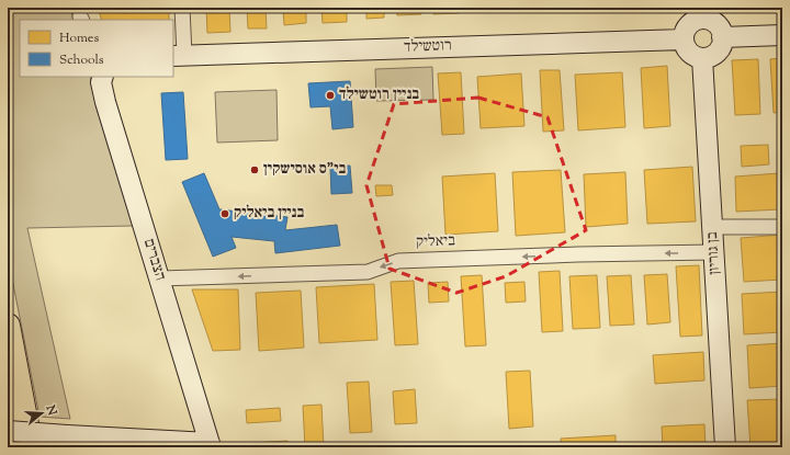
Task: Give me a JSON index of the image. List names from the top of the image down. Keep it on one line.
{"streets":{"street":["רוטשילד","ביאליק","בן גוריון","הצברים"]},"crossings":[["רוטשילד","בן גוריון"],["ביאליק","בן גוריון"],["ביאליק","הצברים"]],"one_way":["ביאליק"],"places":["בניין רוטשילד","בי\"ס אוסישקין","בניין ביאליק"],"legend":["Homes","Schools"],"north":"right"}
